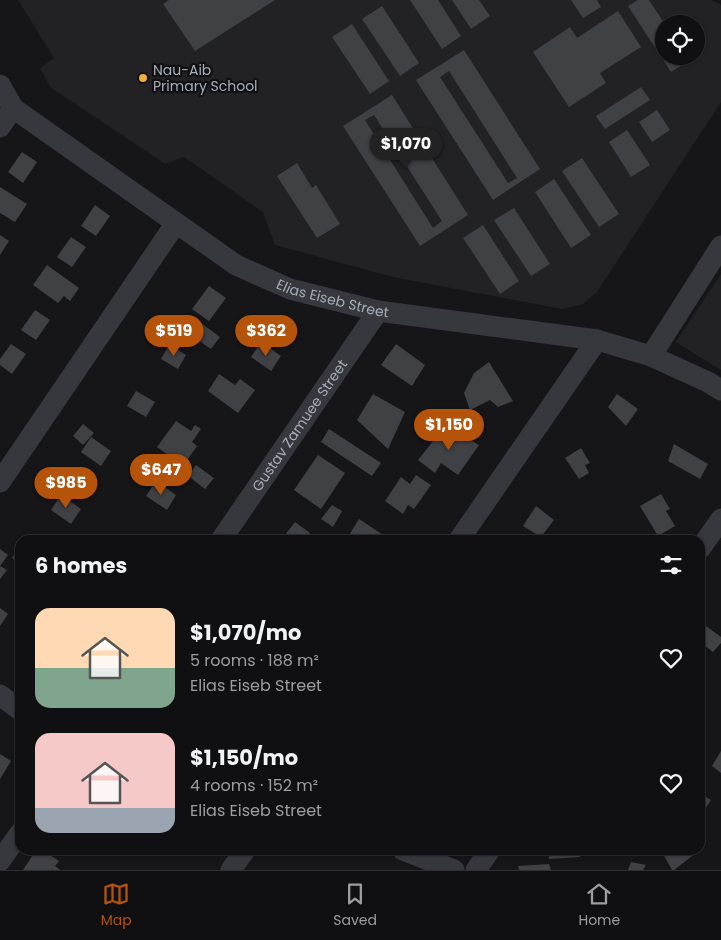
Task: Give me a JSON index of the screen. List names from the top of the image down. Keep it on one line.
{"streets":{"street":["Elias Eiseb Street","Gustav Zamuee Street"]},"crossings":[["Elias Eiseb Street","Gustav Zamuee Street"]],"places":["Nau-Aib Primary School"],"page":{"price":["$1,070","$519","$362","$1,150","$647","$985"],"heading":"6 homes","list":[{"name":"$1,070/mo","note":"5 rooms · 188 m² · Elias Eiseb Street"},{"name":"$1,150/mo","note":"4 rooms · 152 m² · Elias Eiseb Street"}],"tabs":["Map","Saved","Home"]}}
